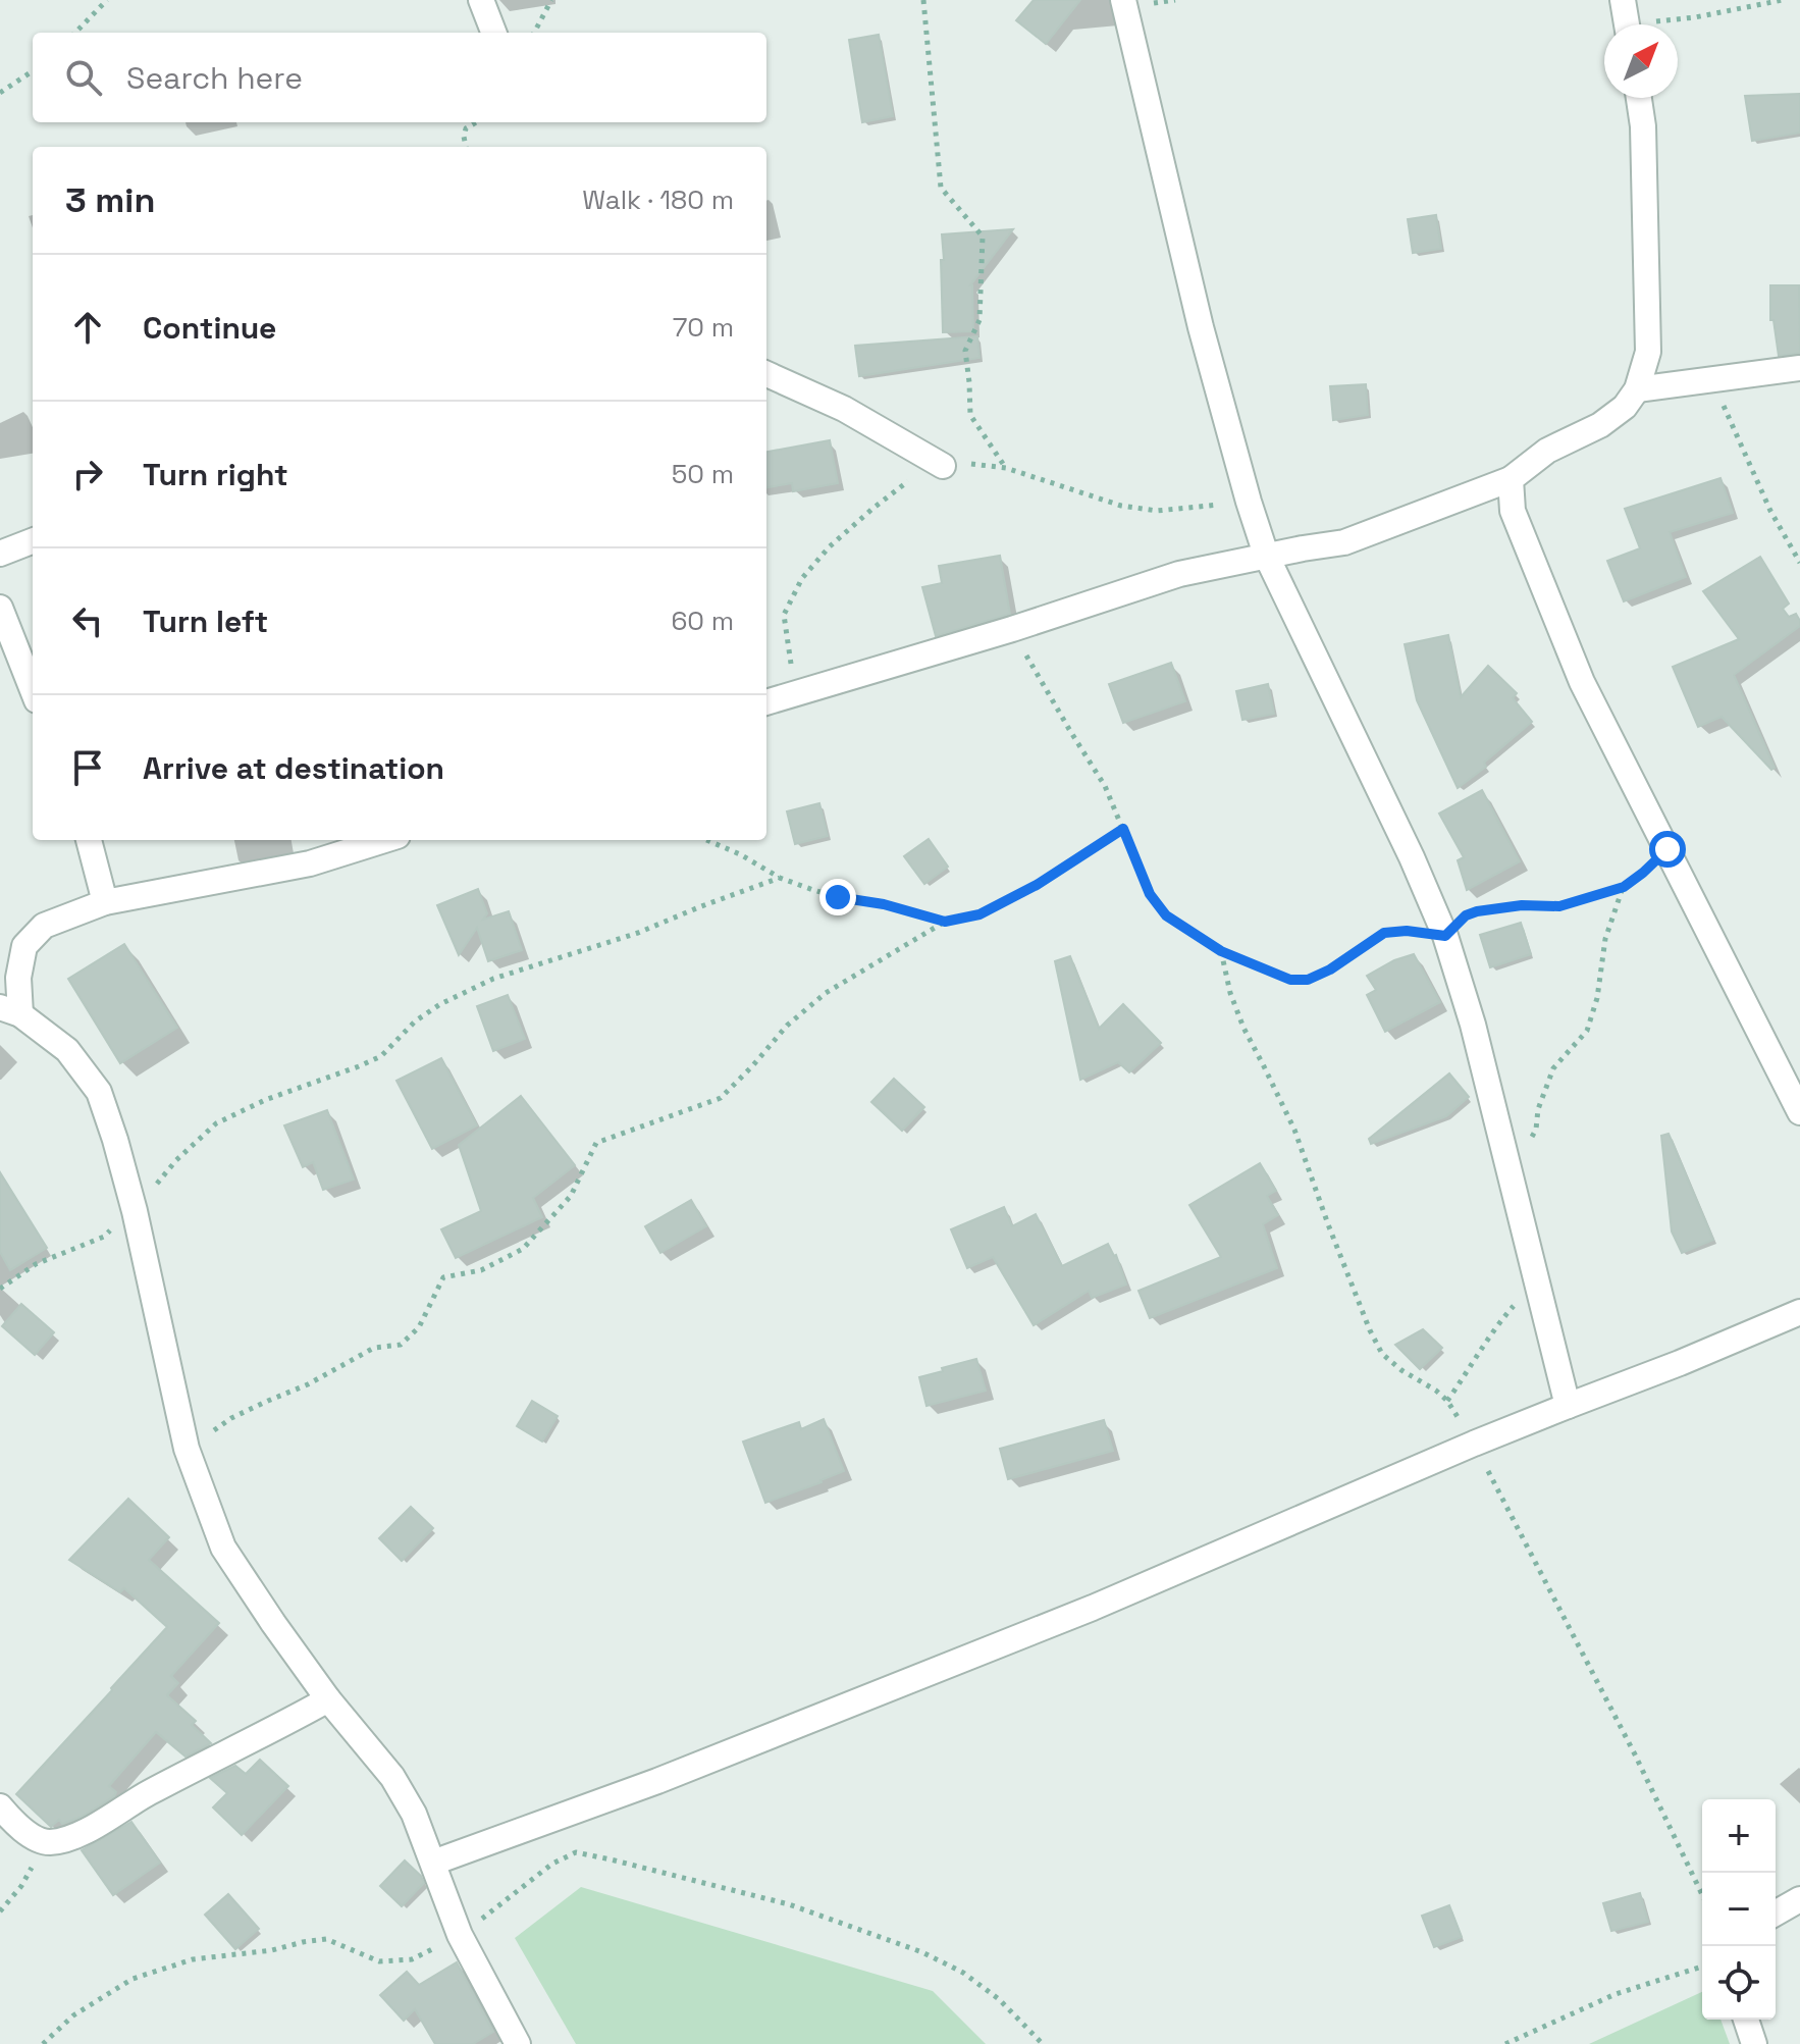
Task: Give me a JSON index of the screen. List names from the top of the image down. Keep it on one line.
{"north":"top right","page":{"search":"Search here","heading":["3 min","Walk · 180 m"],"list":[["Continue","70 m"],["Turn right","50 m"],["Turn left","60 m"],"Arrive at destination"],"map_buttons":["+","−"]}}
